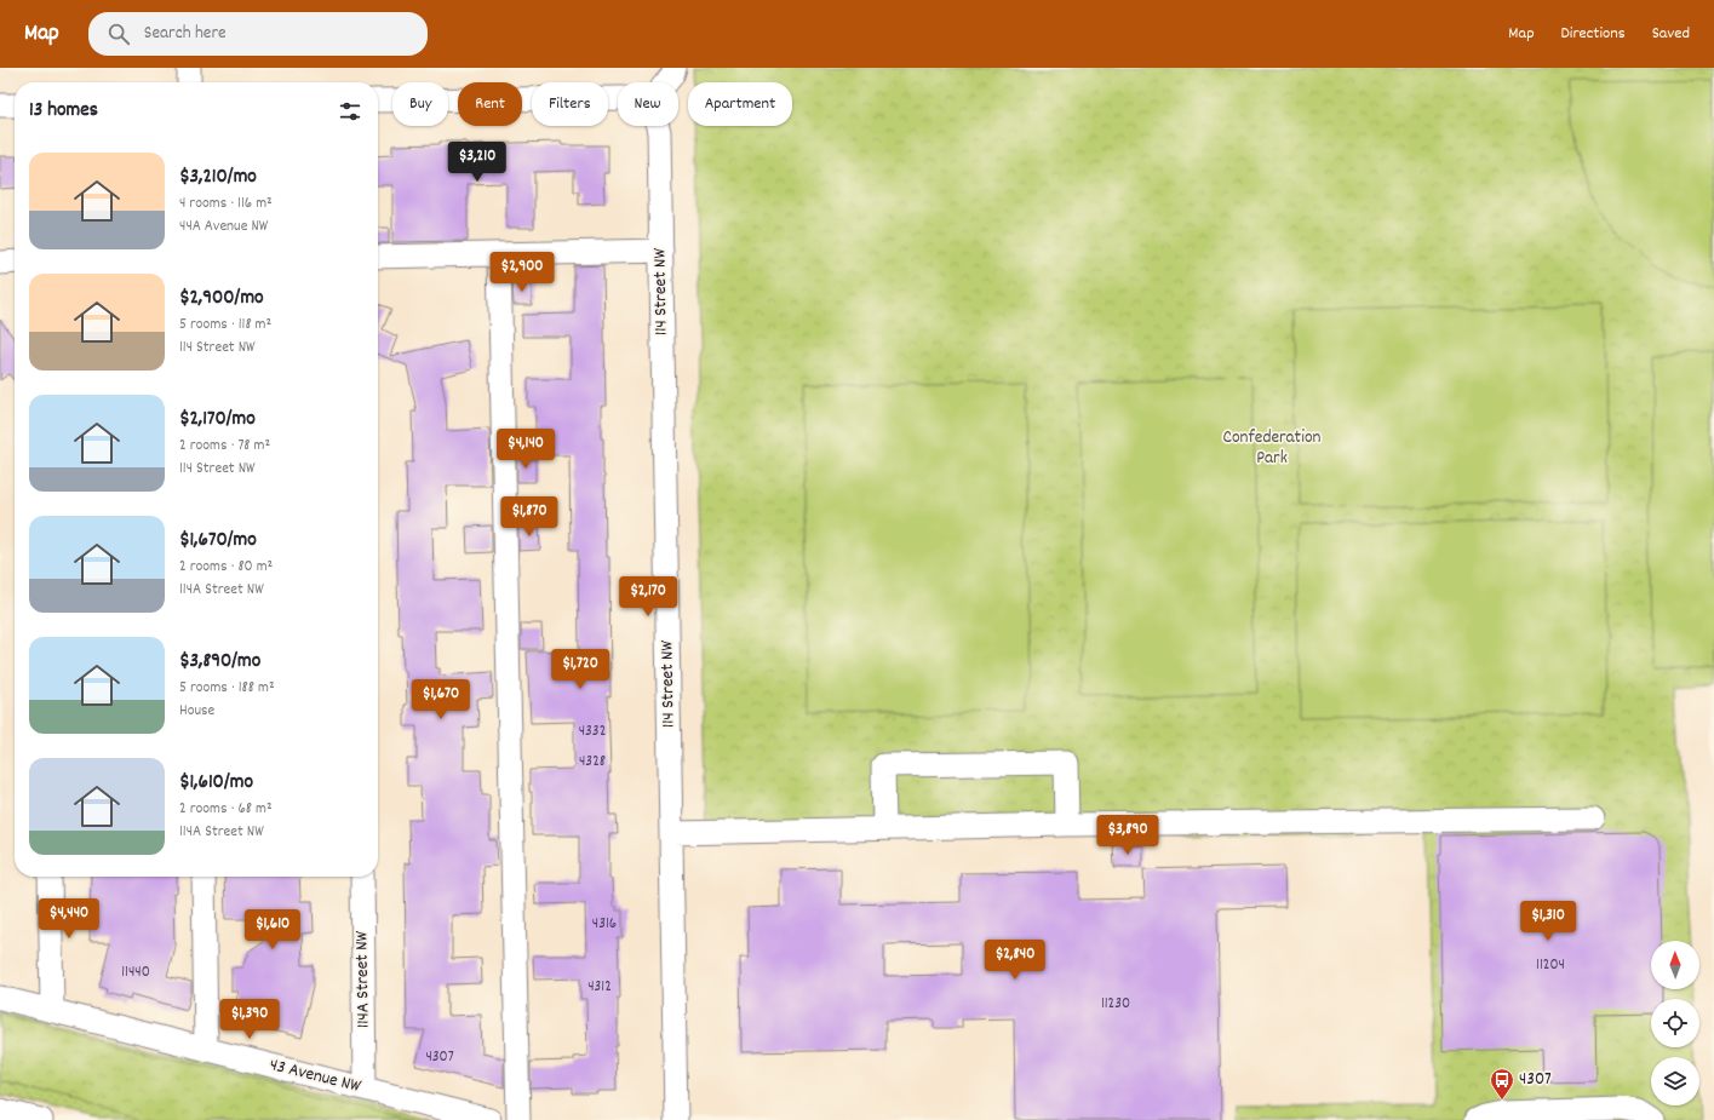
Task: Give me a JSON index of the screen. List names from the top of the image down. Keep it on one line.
{"streets":{"street":["114 Street NW","114A Street NW","43 Avenue NW"]},"crossings":[["114A Street NW","43 Avenue NW"]],"parks":["Confederation Park"],"places":{"bus stop":["4307"]},"house_numbers":["4332","4328","4316","11204","11440","4312","11230","4307"],"north":"top","page":{"header":"Map","search":"Search here","nav":["Map","Directions","Saved"],"chip":["Buy","Rent","Filters","New","Apartment"],"heading":"13 homes","list":[{"name":"$3,210/mo","note":"4 rooms · 116 m² · 44A Avenue NW"},{"name":"$2,900/mo","note":"5 rooms · 118 m² · 114 Street NW"},{"name":"$2,170/mo","note":"2 rooms · 78 m² · 114 Street NW"},{"name":"$1,670/mo","note":"2 rooms · 80 m² · 114A Street NW"},{"name":"$3,890/mo","note":"5 rooms · 188 m² · House"},{"name":"$1,610/mo","note":"2 rooms · 68 m² · 114A Street NW"}],"price":["$3,210","$2,900","$4,140","$1,870","$2,170","$1,720","$1,670","$3,890","$4,440","$1,310","$1,610","$2,840","$1,390"]}}
